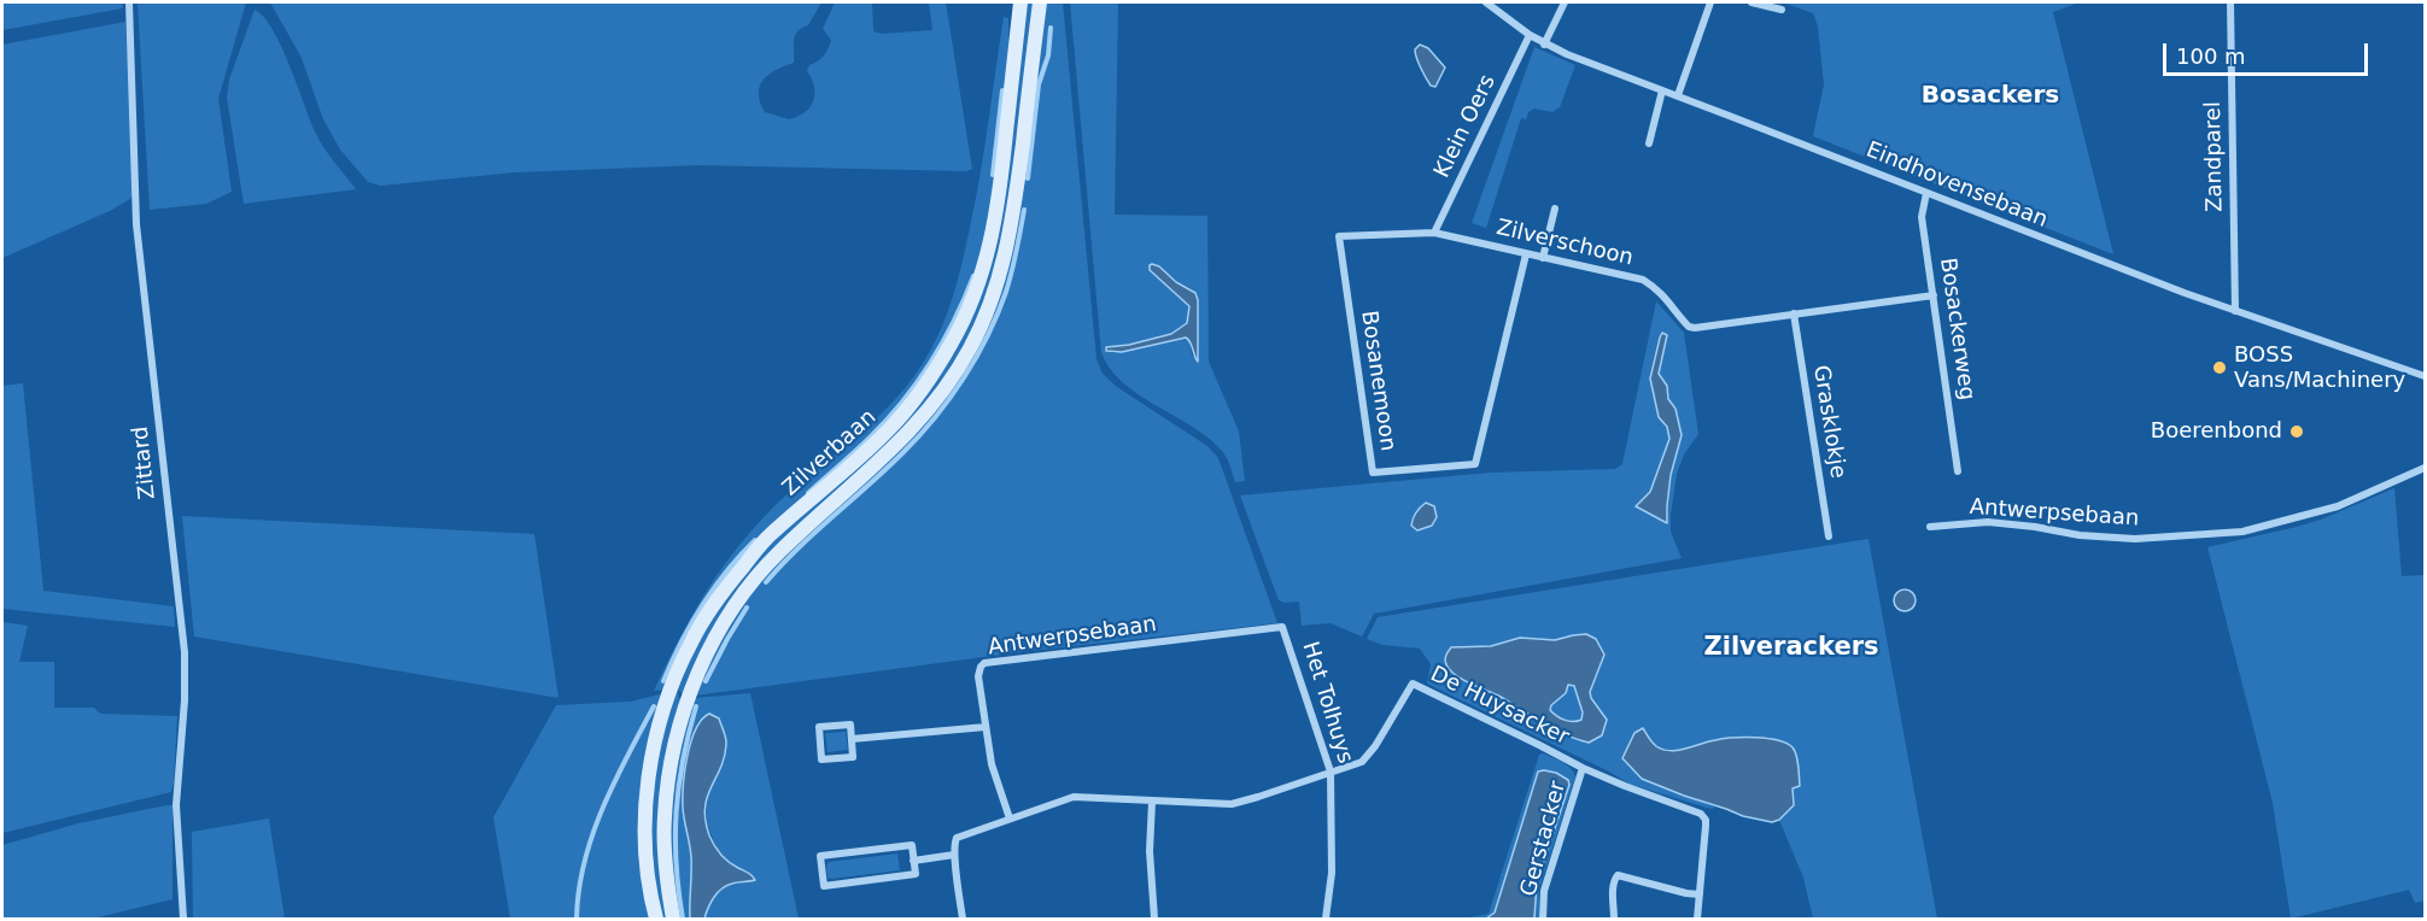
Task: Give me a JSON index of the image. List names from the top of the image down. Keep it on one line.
{"streets":{"main road":["Zilverbaan"],"street":["Klein Oers","Zandparel","Eindhovensebaan","Zilverschoon","Bosackerweg","Bosanemoon","Grasklokje","Zittard","Antwerpsebaan","Het Tolhuys","De Huysacker","Gerstacker"]},"crossings":[["Klein Oers","Eindhovensebaan"],["Klein Oers","Zilverschoon"],["Zandparel","Eindhovensebaan"],["Eindhovensebaan","Bosackerweg"],["Zilverschoon","Bosackerweg"],["Zilverschoon","Bosanemoon"],["Zilverschoon","Grasklokje"],["Antwerpsebaan","Het Tolhuys"],["Antwerpsebaan","De Huysacker"],["Het Tolhuys","De Huysacker"],["De Huysacker","Gerstacker"]],"districts":["Bosackers","Zilverackers"],"places":["BOSS Vans/Machinery","Boerenbond"],"scale_bar":"100 m"}
